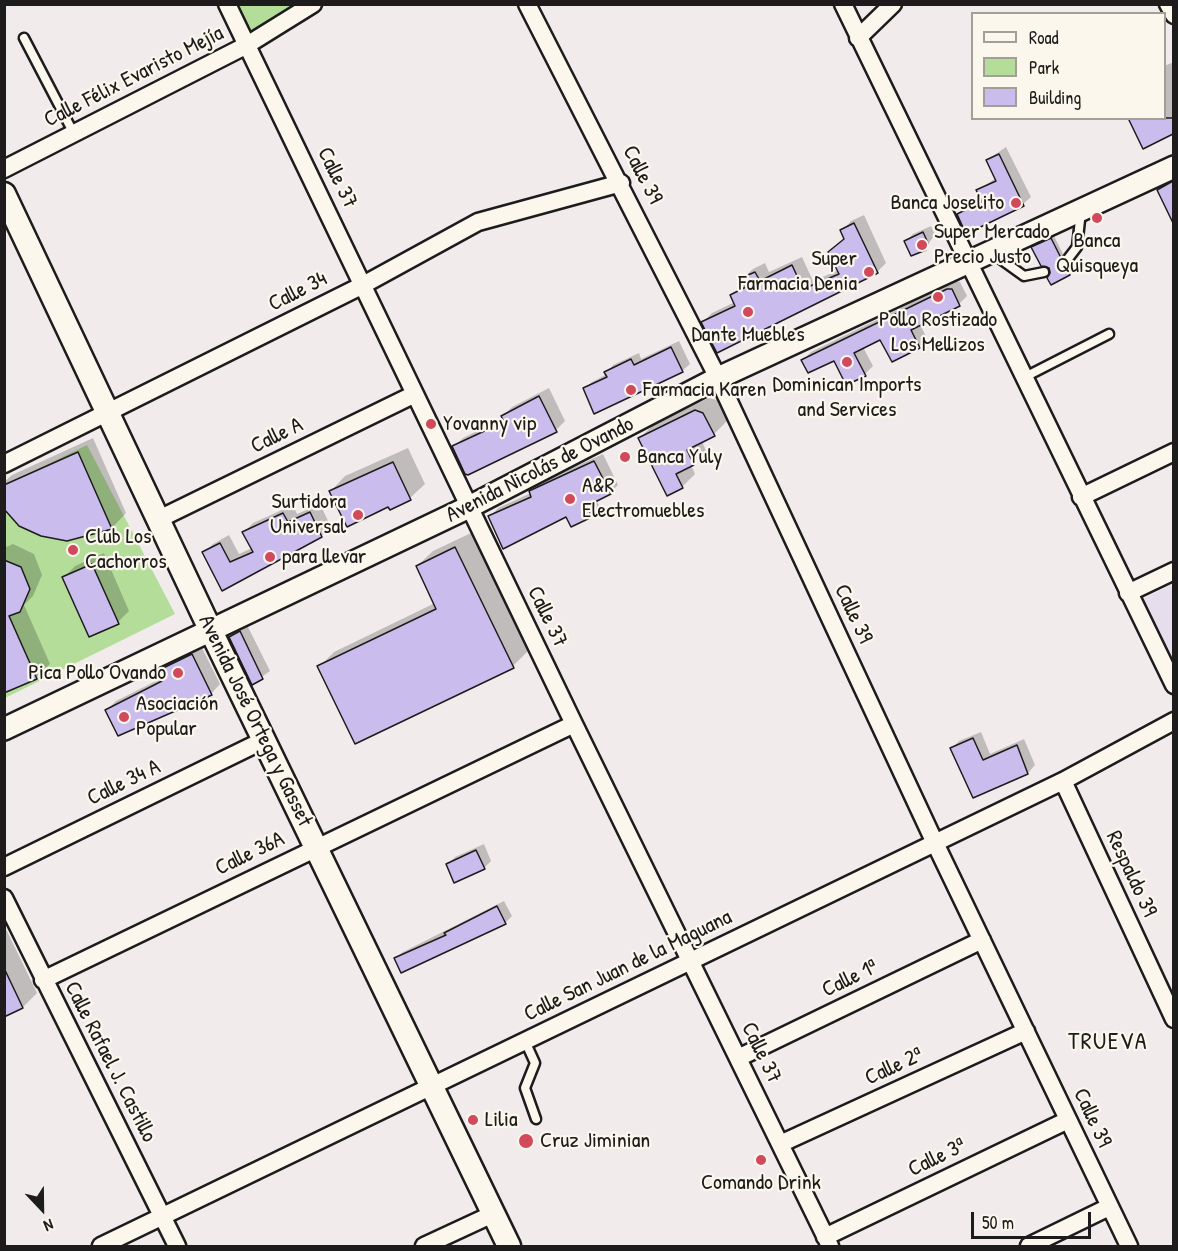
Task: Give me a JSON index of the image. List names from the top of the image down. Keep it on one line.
{"streets":{"main road":["Avenida José Ortega y Gasset"],"street":["Calle Félix Evaristo Mejía","Calle 39","Calle 37","Calle 34","Calle A","Avenida Nicolás de Ovando","Calle 34 A","Calle 36A","Respaldo 39","Calle San Juan de la Maguana","Calle 1ª","Calle Rafael J. Castillo","Calle 2ª","Calle 3ª"]},"crossings":[["Calle Félix Evaristo Mejía","Calle 37"],["Calle 39","Calle 34"],["Calle 39","Avenida Nicolás de Ovando"],["Calle 39","Calle San Juan de la Maguana"],["Calle 39","Calle 1ª"],["Calle 39","Calle 2ª"],["Calle 39","Calle 3ª"],["Calle 37","Calle 34"],["Calle 37","Calle A"],["Calle 37","Avenida Nicolás de Ovando"],["Calle 37","Calle 36A"],["Calle 37","Calle San Juan de la Maguana"],["Calle 37","Calle 1ª"],["Calle 37","Calle 2ª"],["Calle 37","Calle 3ª"],["Calle 34","Avenida José Ortega y Gasset"],["Calle A","Avenida José Ortega y Gasset"],["Avenida Nicolás de Ovando","Avenida José Ortega y Gasset"],["Avenida José Ortega y Gasset","Calle 34 A"],["Avenida José Ortega y Gasset","Calle 36A"],["Avenida José Ortega y Gasset","Calle San Juan de la Maguana"],["Calle 36A","Calle Rafael J. Castillo"],["Respaldo 39","Calle San Juan de la Maguana"],["Calle San Juan de la Maguana","Calle Rafael J. Castillo"]],"districts":["TRUEVA"],"places":["Banca Joselito","Banca Quisqueya","Super Mercado Precio Justo","Super Farmacia Denia","Pollo Rostizado Los Mellizos","Dante Muebles","Dominican Imports and Services","Farmacia Karen","Yovanny vip","Banca Yuly","A&R Electromuebles","Surtidora Universal","Club Los Cachorros","para llevar","Pica Pollo Ovando","Asociación Popular","Lilia","Cruz Jiminian","Comando Drink"],"legend":["Road","Park","Building"],"scale_bar":"50 m","north":"bottom"}
